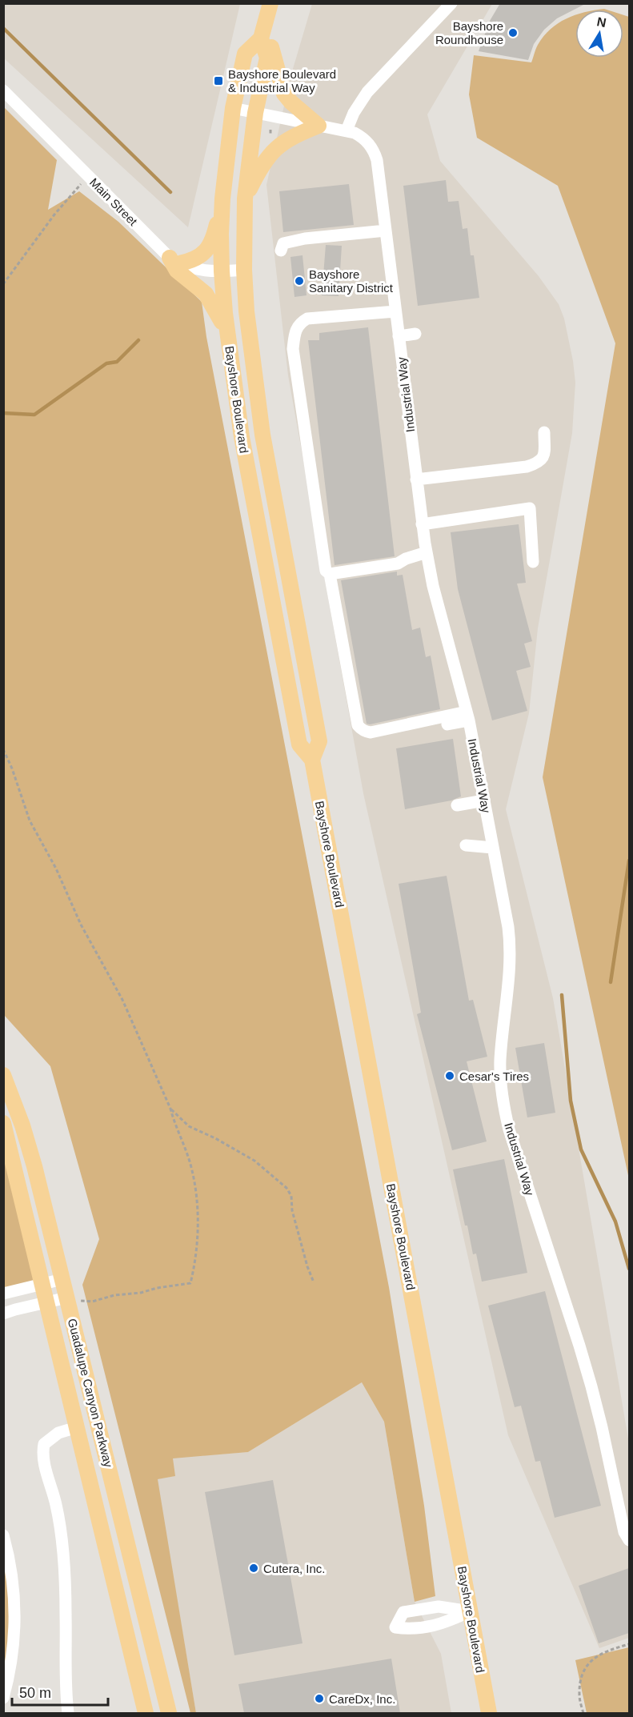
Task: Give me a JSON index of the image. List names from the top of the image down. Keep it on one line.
{"streets":{"main road":["Bayshore Boulevard","Guadalupe Canyon Parkway"],"street":["Main Street","Industrial Way"]},"crossings":[["Main Street","Bayshore Boulevard"],["Industrial Way","Bayshore Boulevard"]],"places":{"other":["Bayshore Roundhouse","Bayshore Sanitary District","Cesar's Tires","Cutera, Inc.","CareDx, Inc."],"transit":["Bayshore Boulevard & Industrial Way"]},"scale_bar":"50 m","north":"top"}
